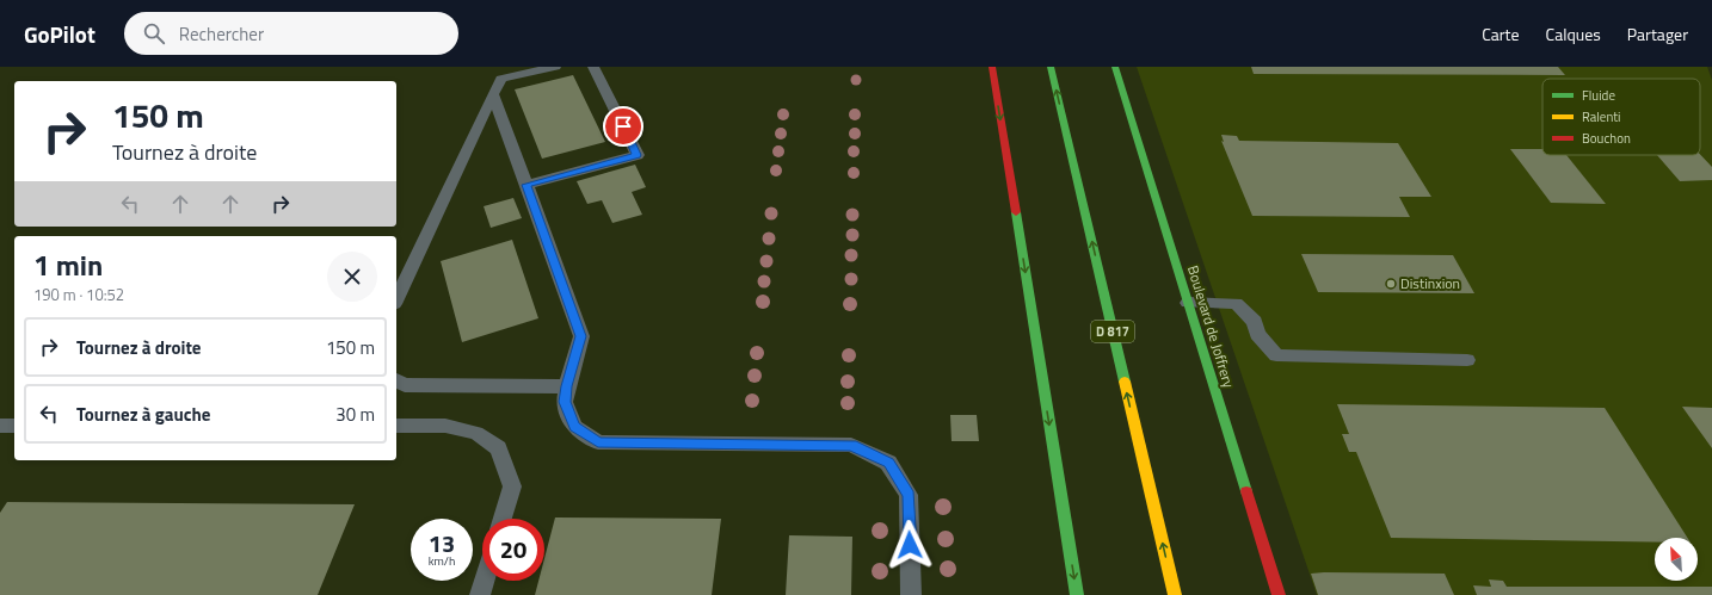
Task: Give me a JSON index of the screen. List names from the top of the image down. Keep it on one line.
{"streets":{"main road":["Boulevard de Joffrery","D 817"]},"places":["Distinxion"],"legend":["Fluide","Ralenti","Bouchon"],"north":"top left","page":{"header":"GoPilot","search":"Rechercher","nav":["Carte","Calques","Partager"],"turn":["150 m","Tournez à droite"],"heading":["1 min","190 m · 10:52"],"list":[{"name":"Tournez à droite","value":"150 m"},{"name":"Tournez à gauche","value":"30 m"}],"speed":"13 km/h","limit":"20"}}
